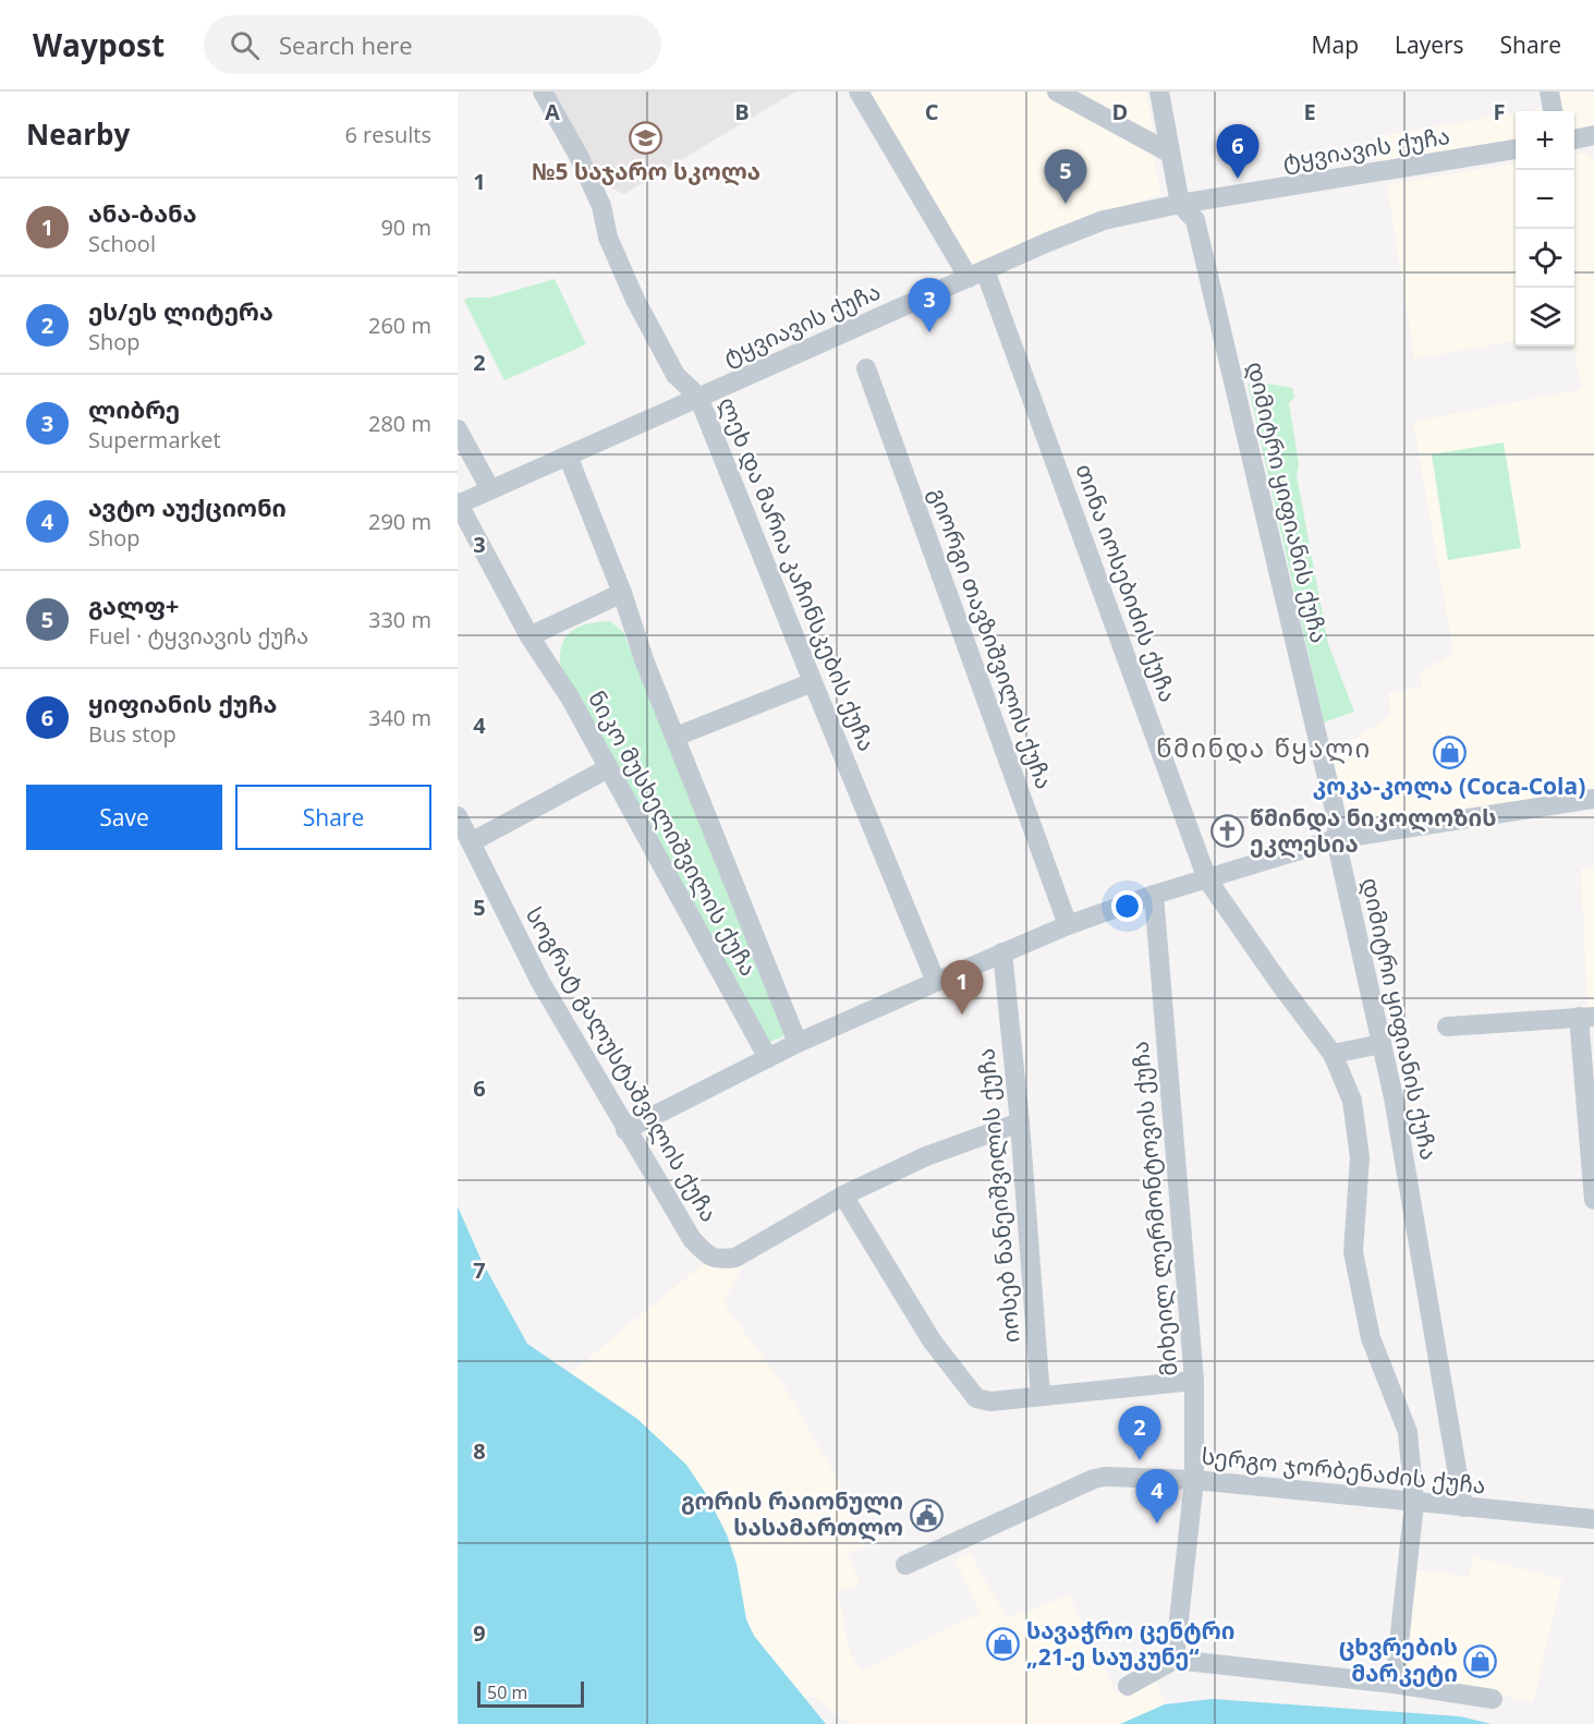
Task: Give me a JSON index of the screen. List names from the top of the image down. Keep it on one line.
{"streets":{"street":["ტყვიავის ქუჩა","დიმიტრი ყიფიანის ქუჩა","ლეხ და მარია კაჩინსკების ქუჩა","თინა იოსებიძის ქუჩა","გიორგი თავზიშვილის ქუჩა","ნიკო მუსხელიშვილის ქუჩა","სოგრატ გალუსტაშვილის ქუჩა","იოსებ ნანეიშვილის ქუჩა","მიხეილ ლერმონტოვის ქუჩა","სერგო ჯორბენაძის ქუჩა"]},"crossings":[["ტყვიავის ქუჩა","დიმიტრი ყიფიანის ქუჩა"],["ტყვიავის ქუჩა","ლეხ და მარია კაჩინსკების ქუჩა"],["ტყვიავის ქუჩა","თინა იოსებიძის ქუჩა"],["ტყვიავის ქუჩა","ნიკო მუსხელიშვილის ქუჩა"],["დიმიტრი ყიფიანის ქუჩა","სერგო ჯორბენაძის ქუჩა"],["თინა იოსებიძის ქუჩა","სერგო ჯორბენაძის ქუჩა"],["მიხეილ ლერმონტოვის ქუჩა","სერგო ჯორბენაძის ქუჩა"]],"districts":["წმინდა წყალი"],"places":{"school or university":["№5 საჯარო სკოლა"],"shop":["კოკა-კოლა (Coca-Cola)","სავაჭრო ცენტრი „21-ე საუკუნე“","ცხვრების მარკეტი"],"church":["წმინდა ნიკოლოზის ეკლესია"],"public building":["გორის რაიონული სასამართლო"]},"scale_bar":"50 m","page":{"header":"Waypost","search":"Search here","nav":["Map","Layers","Share"],"heading":["Nearby","6 results"],"map_buttons":["+","−"],"pins":["6","5","3","1","2","4"],"list":[{"mark":"1","name":"ანა-ბანა","note":"School","value":"90 m"},{"mark":"2","name":"ეს/ეს ლიტერა","note":"Shop","value":"260 m"},{"mark":"3","name":"ლიბრე","note":"Supermarket","value":"280 m"},{"mark":"4","name":"ავტო აუქციონი","note":"Shop","value":"290 m"},{"mark":"5","name":"გალფ+","note":"Fuel · ტყვიავის ქუჩა","value":"330 m"},{"mark":"6","name":"ყიფიანის ქუჩა","note":"Bus stop","value":"340 m"}],"buttons":["Save","Share"],"scale":"50 m"},"grid":{"columns":["A","B","C","D","E","F"],"rows":["1","2","3","4","5","6","7","8","9"]}}
